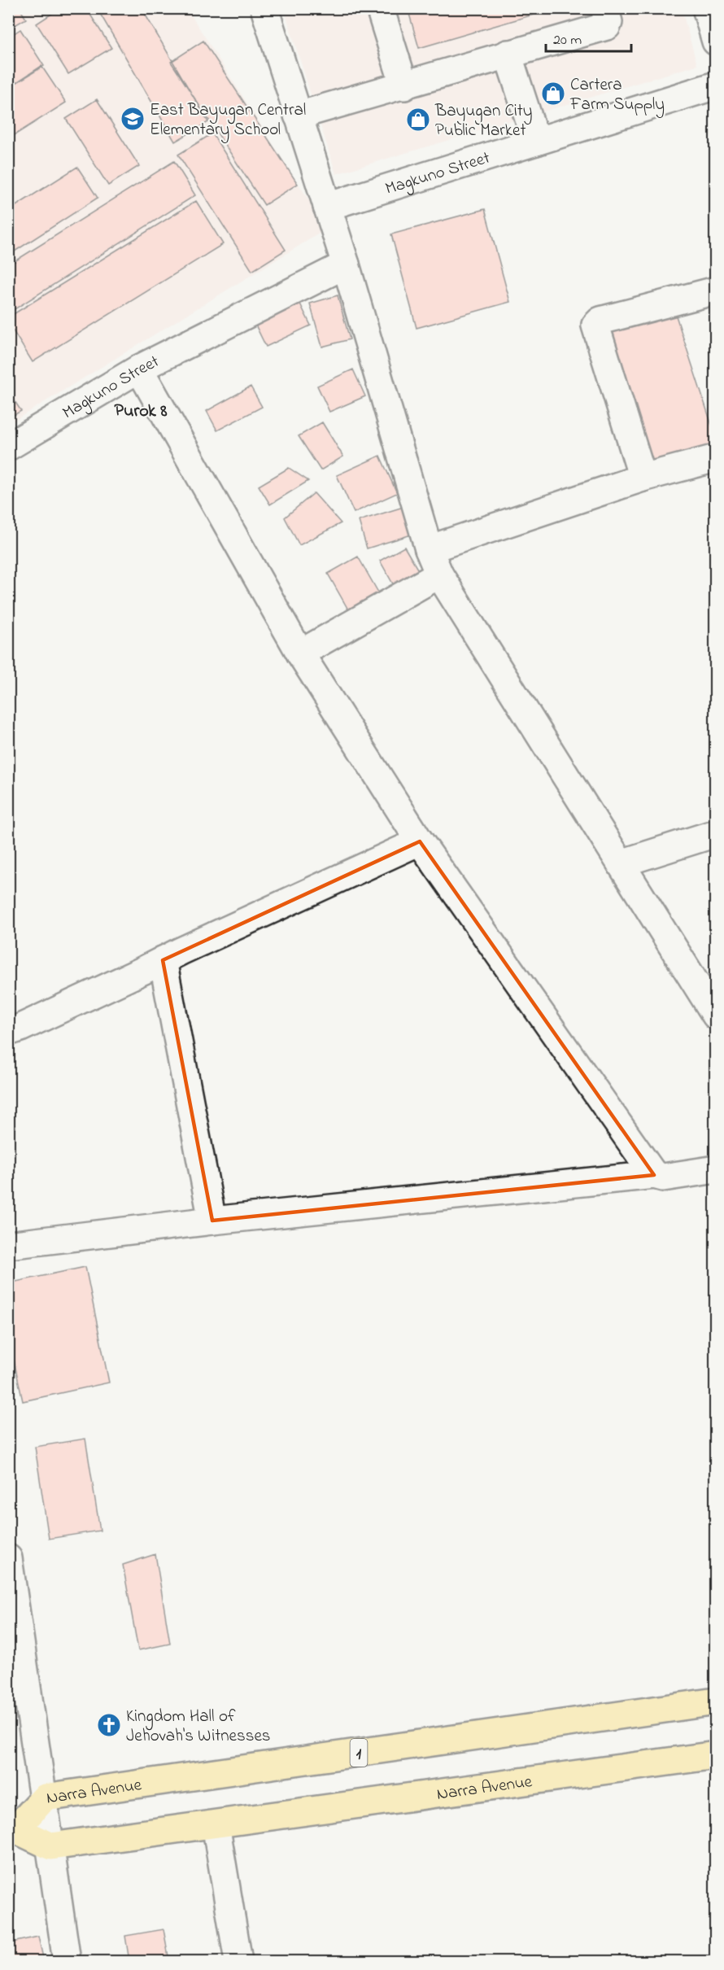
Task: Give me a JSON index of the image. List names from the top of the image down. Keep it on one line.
{"streets":{"highway":["1","Narra Avenue"],"street":["Magkuno Street"]},"districts":["Purok 8"],"places":{"shop":["Cartera Farm Supply","Bayugan City Public Market"],"school or university":["East Bayugan Central Elementary School"],"church":["Kingdom Hall of Jehovah's Witnesses"]},"scale_bar":"20 m"}
